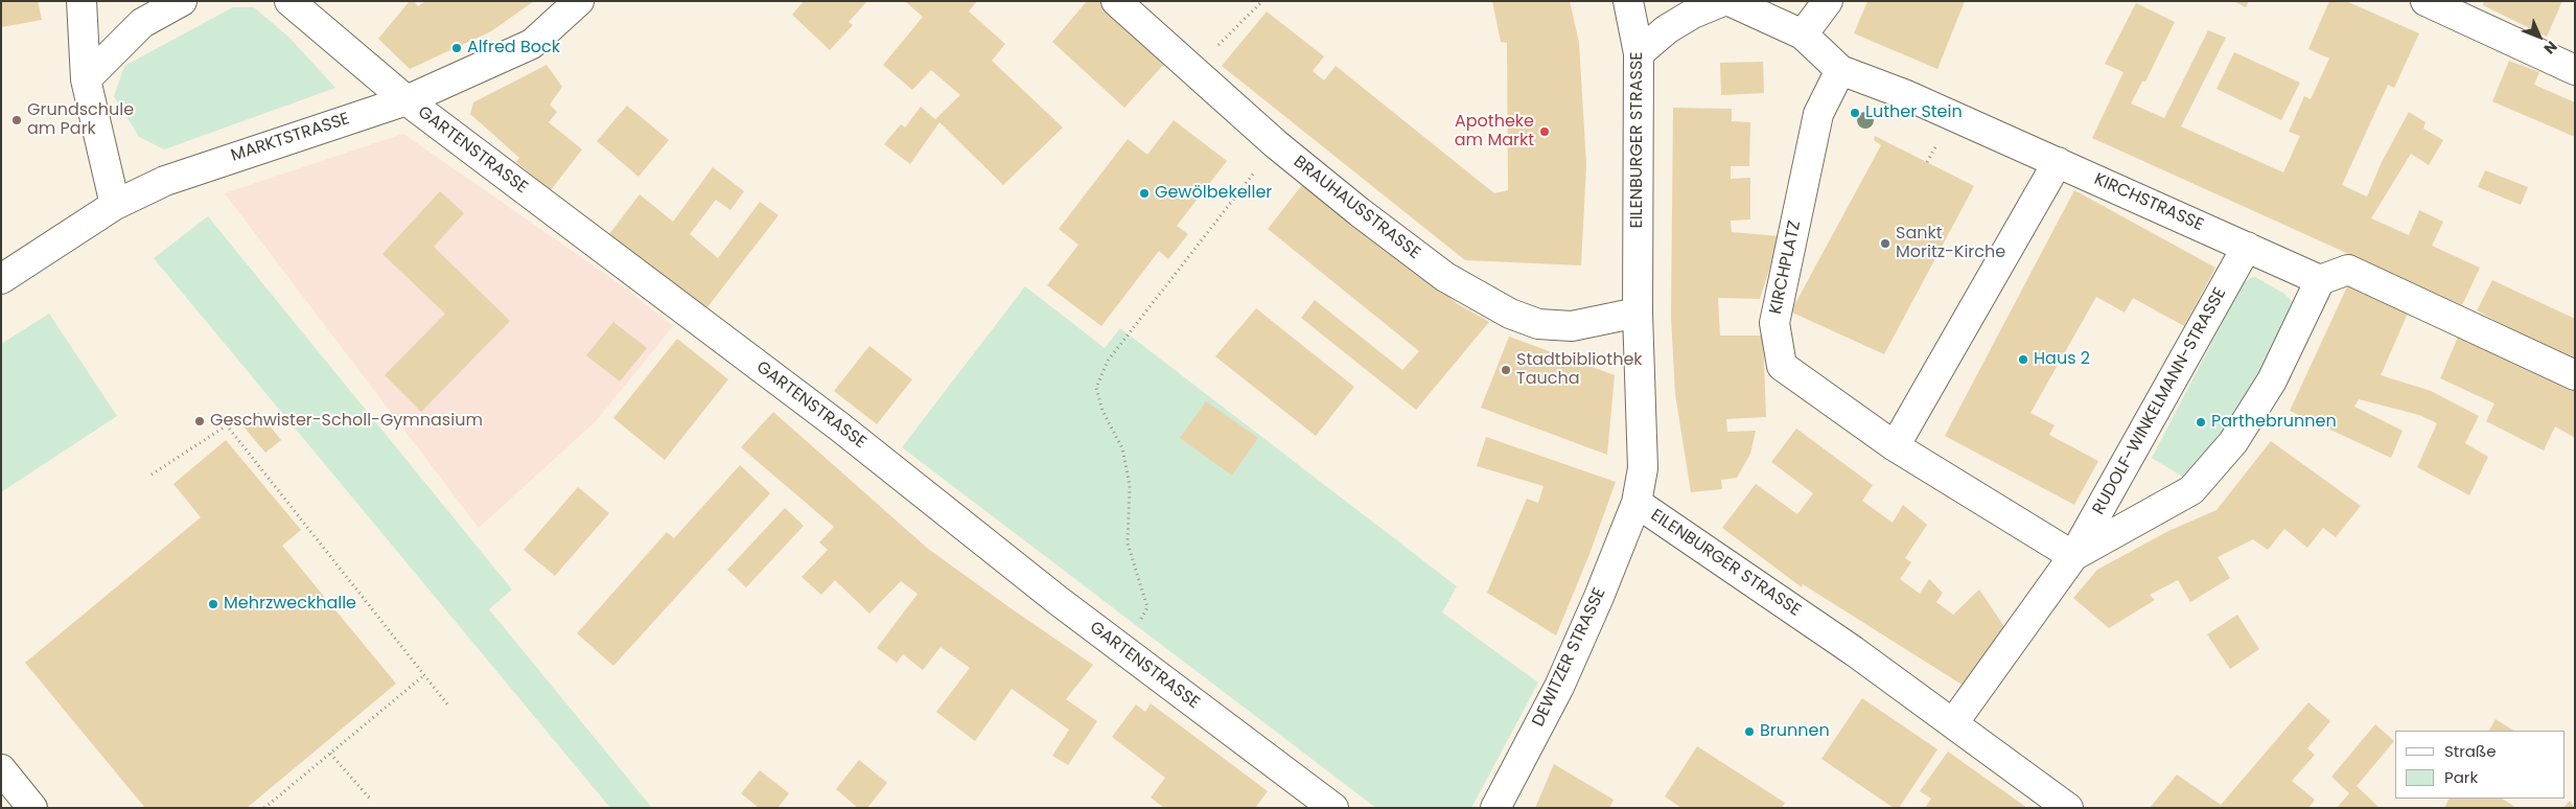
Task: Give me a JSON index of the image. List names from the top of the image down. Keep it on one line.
{"streets":{"street":["MARKTSTRASSE","EILENBURGER STRASSE","GARTENSTRASSE","KIRCHSTRASSE","BRAUHAUSSTRASSE","KIRCHPLATZ","RUDOLF-WINKELMANN-STRASSE","DEWITZER STRASSE"]},"crossings":[["MARKTSTRASSE","GARTENSTRASSE"],["EILENBURGER STRASSE","BRAUHAUSSTRASSE"],["EILENBURGER STRASSE","RUDOLF-WINKELMANN-STRASSE"],["EILENBURGER STRASSE","DEWITZER STRASSE"],["KIRCHSTRASSE","KIRCHPLATZ"],["KIRCHSTRASSE","RUDOLF-WINKELMANN-STRASSE"],["KIRCHPLATZ","RUDOLF-WINKELMANN-STRASSE"]],"places":["Alfred Bock","Luther Stein","Grundschule am Park","Apotheke am Markt","Gewölbekeller","Sankt Moritz-Kirche","Haus 2","Stadtbibliothek Taucha","Geschwister-Scholl-Gymnasium","Parthebrunnen","Mehrzweckhalle","Brunnen"],"legend":["Straße","Park"],"north":"bottom right"}
